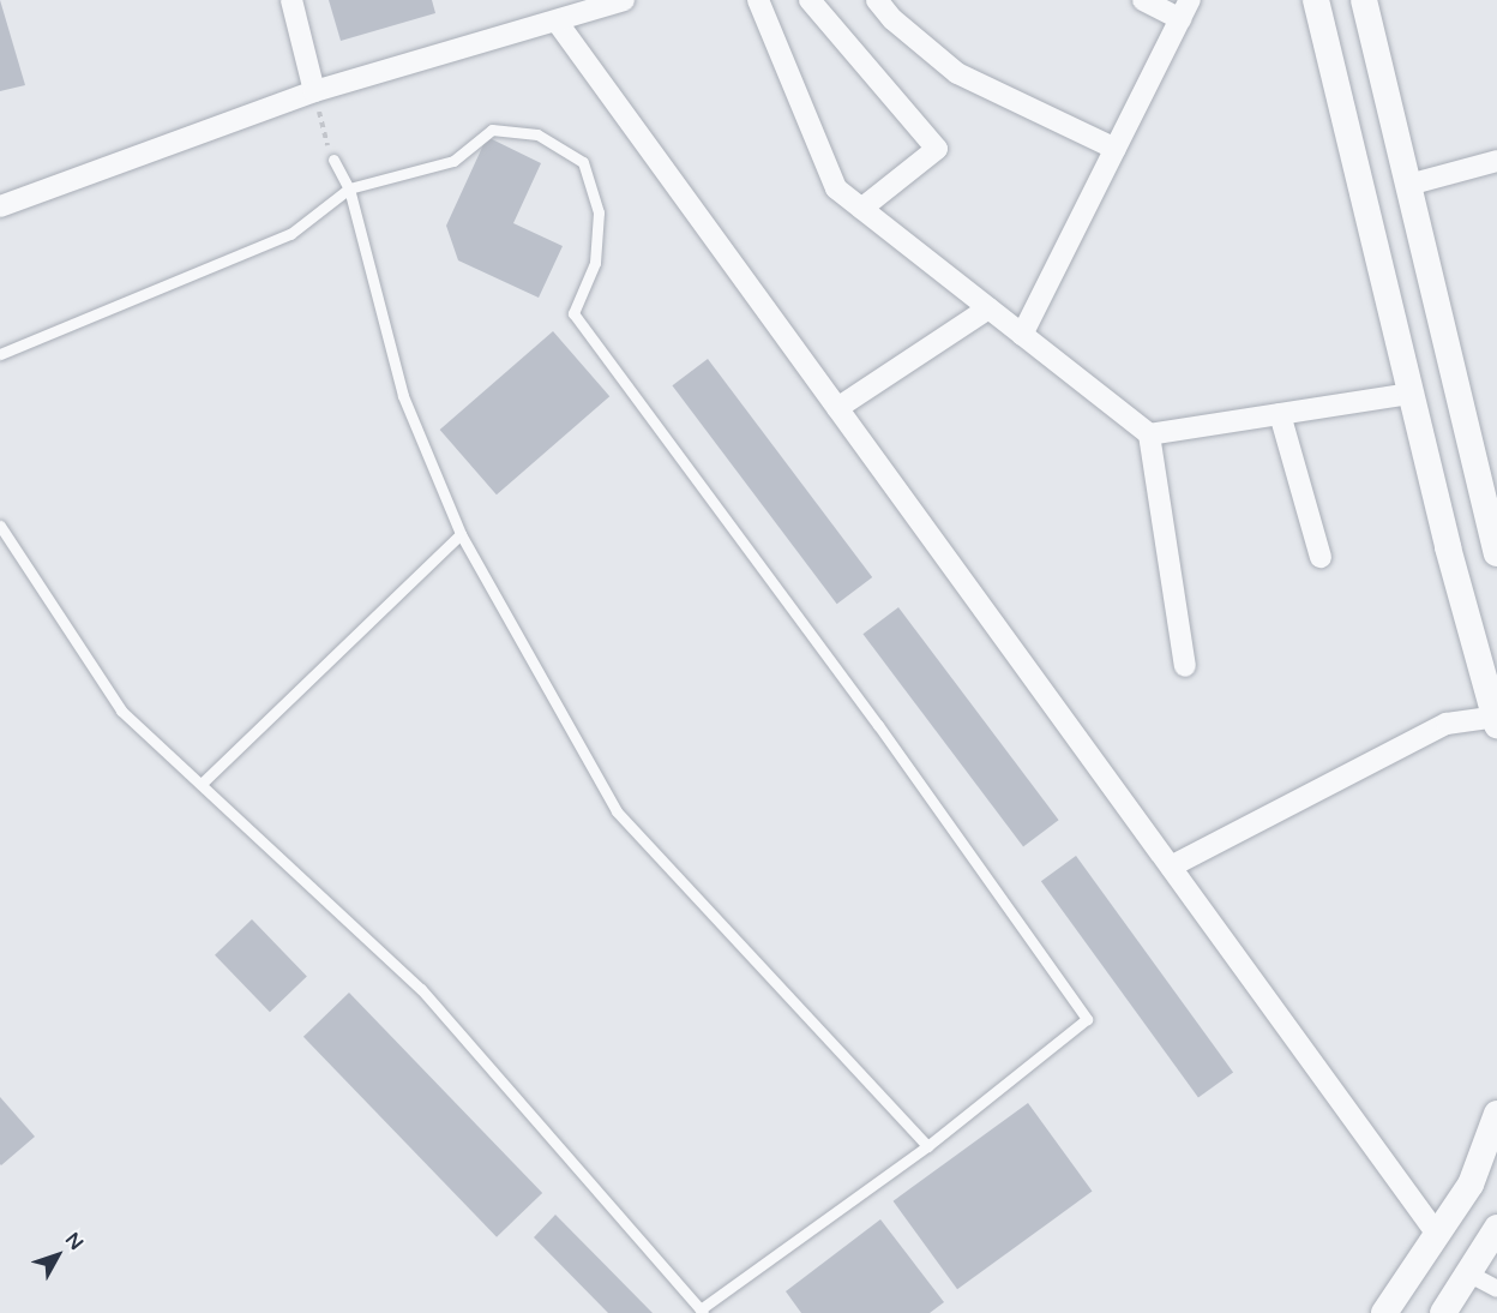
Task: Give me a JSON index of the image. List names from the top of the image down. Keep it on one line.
{"north":"top right"}
